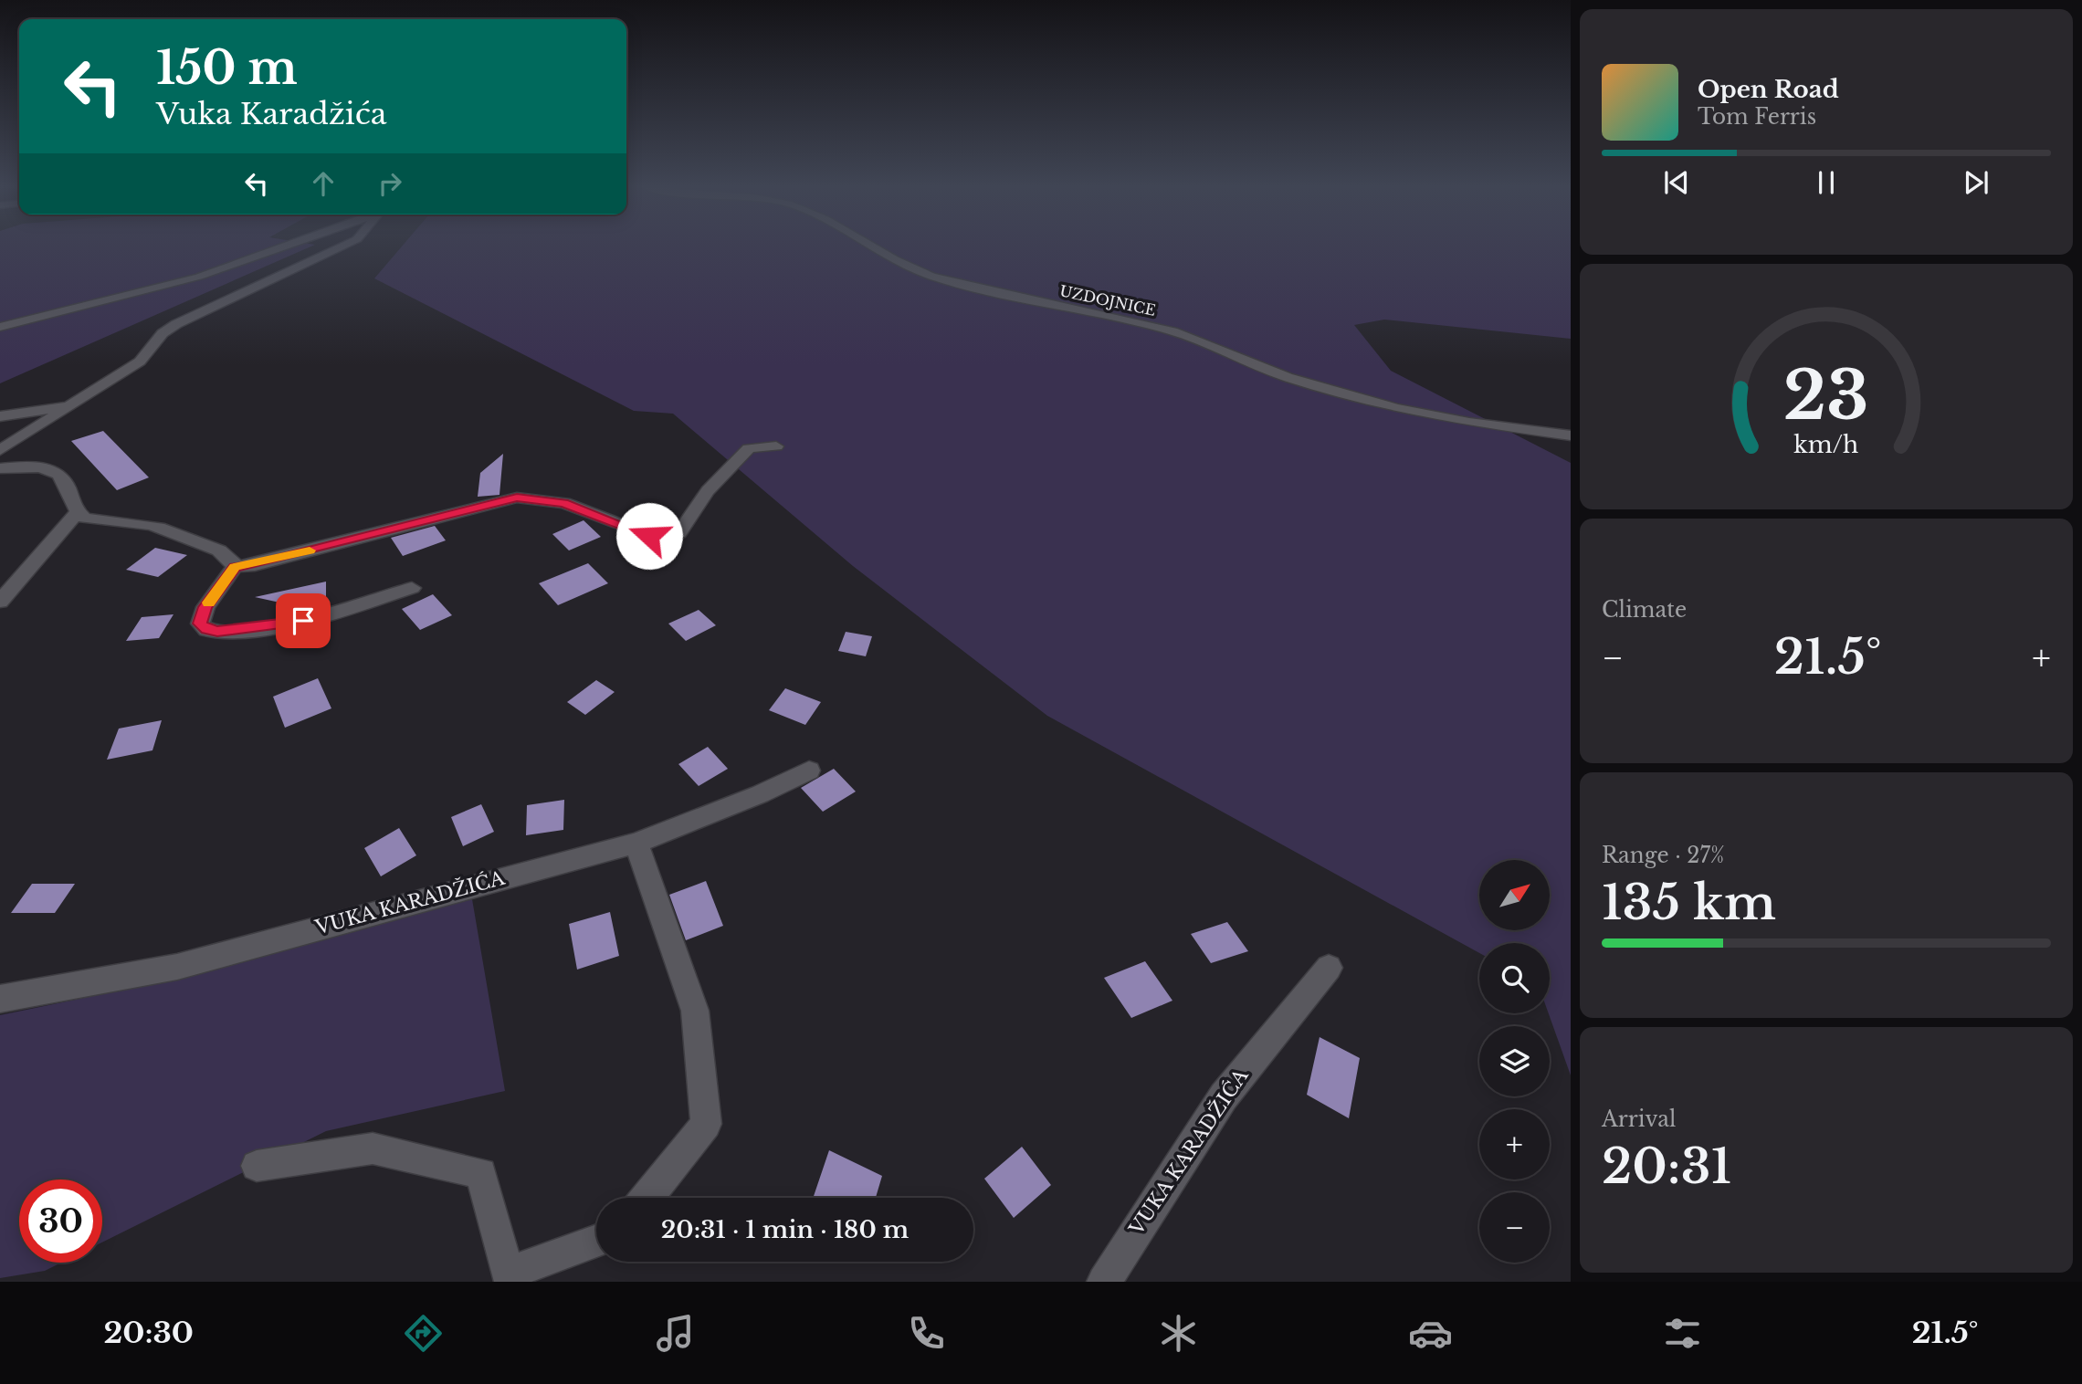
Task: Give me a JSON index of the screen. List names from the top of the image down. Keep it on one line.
{"streets":{"street":["UZDOJNICE","VUKA KARADŽIĆA"]},"north":"top right","page":{"turn":["150 m","Vuka Karadžića"],"song":["Open Road","Tom Ferris"],"tile":["Climate",["Range · 27%","135 km"],["Arrival","20:31"]],"heat":["−","21.5°","+"],"map_buttons":["+","−"],"limit":"30","trip":"20:31 · 1 min · 180 m","tabs":["20:30","21.5°"],"gauge":["23","km/h"]}}
